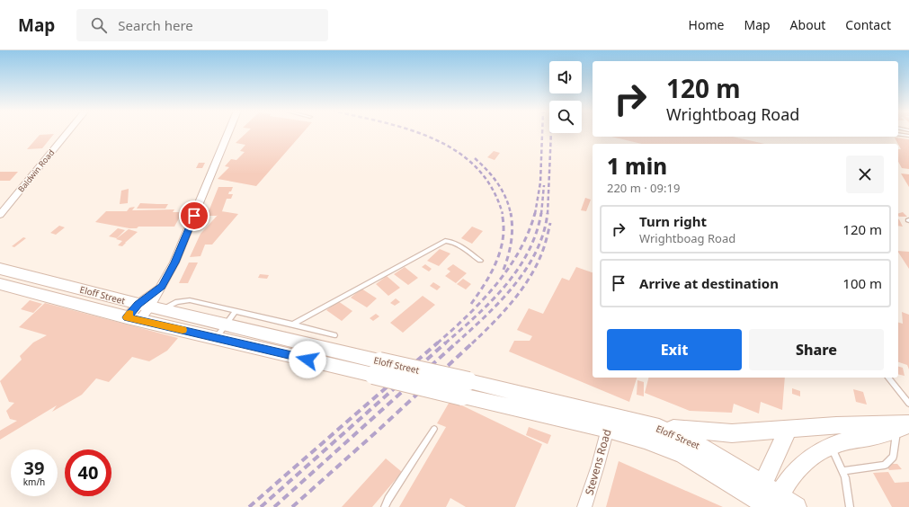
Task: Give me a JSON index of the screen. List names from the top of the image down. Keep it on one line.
{"streets":{"street":["Baldwin Road","Eloff Street","Stevens Road"]},"crossings":[["Eloff Street","Stevens Road"]],"page":{"header":"Map","search":"Search here","nav":["Home","Map","About","Contact"],"turn":["120 m","Wrightboag Road"],"heading":["1 min","220 m · 09:19"],"list":[{"name":"Turn right","note":"Wrightboag Road","value":"120 m"},{"name":"Arrive at destination","value":"100 m"}],"buttons":["Exit","Share"],"speed":"39 km/h","limit":"40"}}
